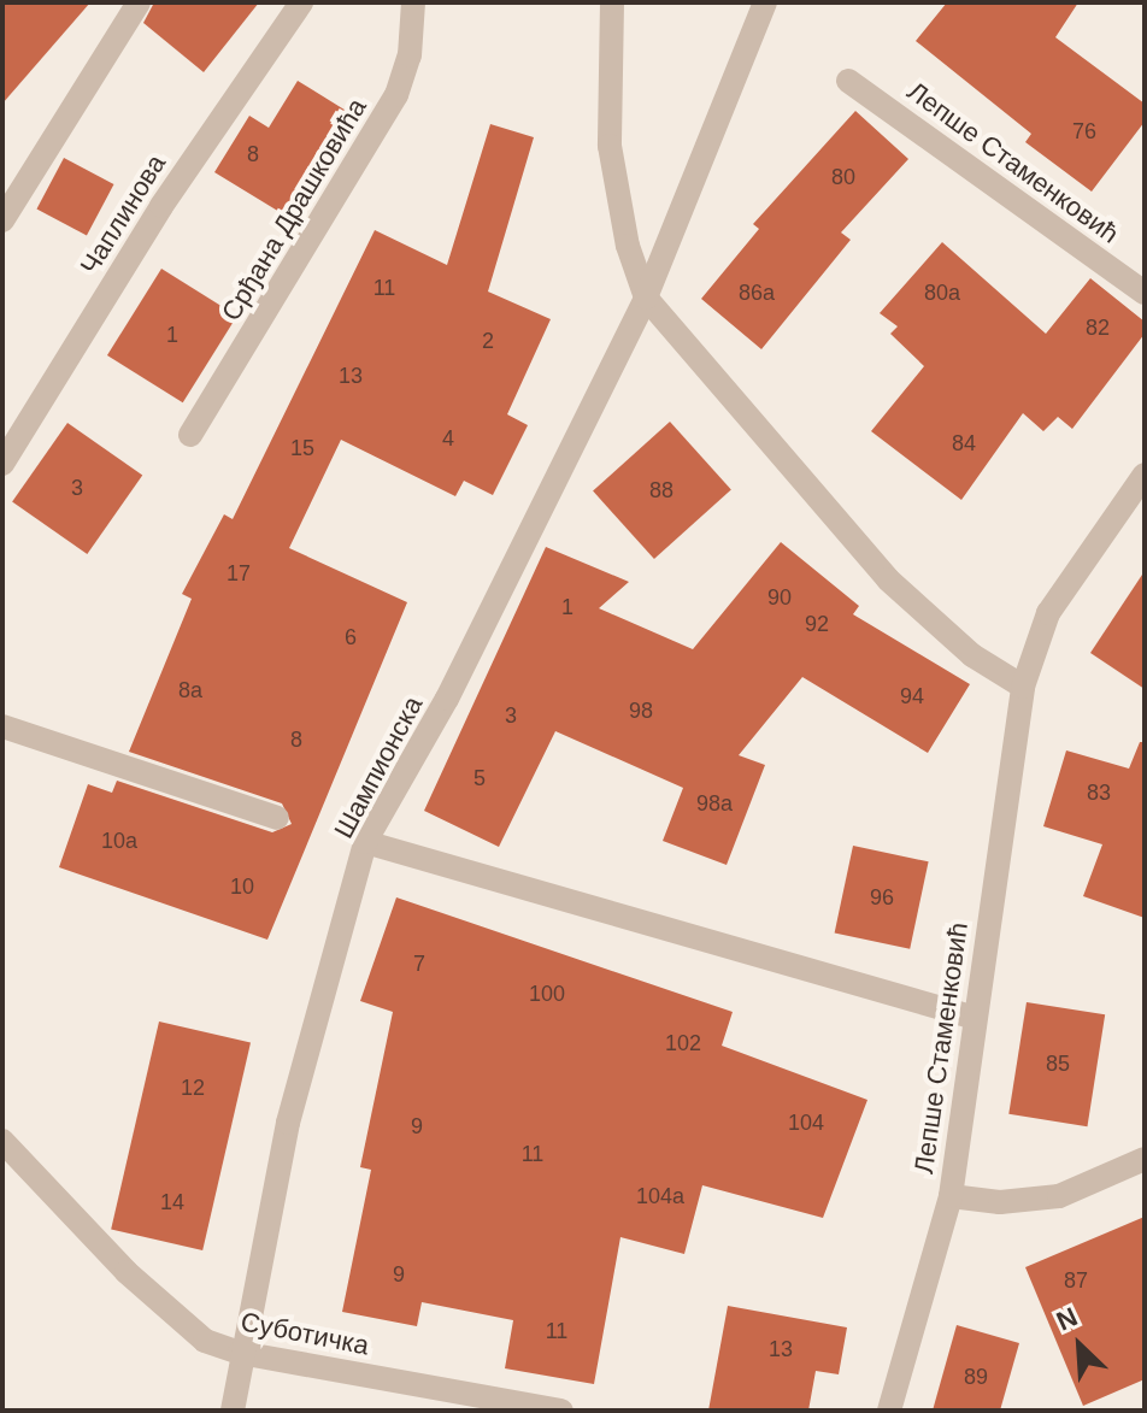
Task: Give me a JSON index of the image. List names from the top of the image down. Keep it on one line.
{"streets":{"street":["Лепше Стаменковић","Срђана Драшковића","Чаплинова","Шампионска","Суботичка"]},"crossings":[["Шампионска","Суботичка"]],"house_numbers":["76","8","80","11","86a","80a","82","1","2","13","4","84","15","3","88","17","90","1","92","6","8a","94","98","3","8","5","83","98a","10a","10","96","7","100","102","85","12","104","9","11","104a","14","9","87","11","13","89"],"north":"top left"}
